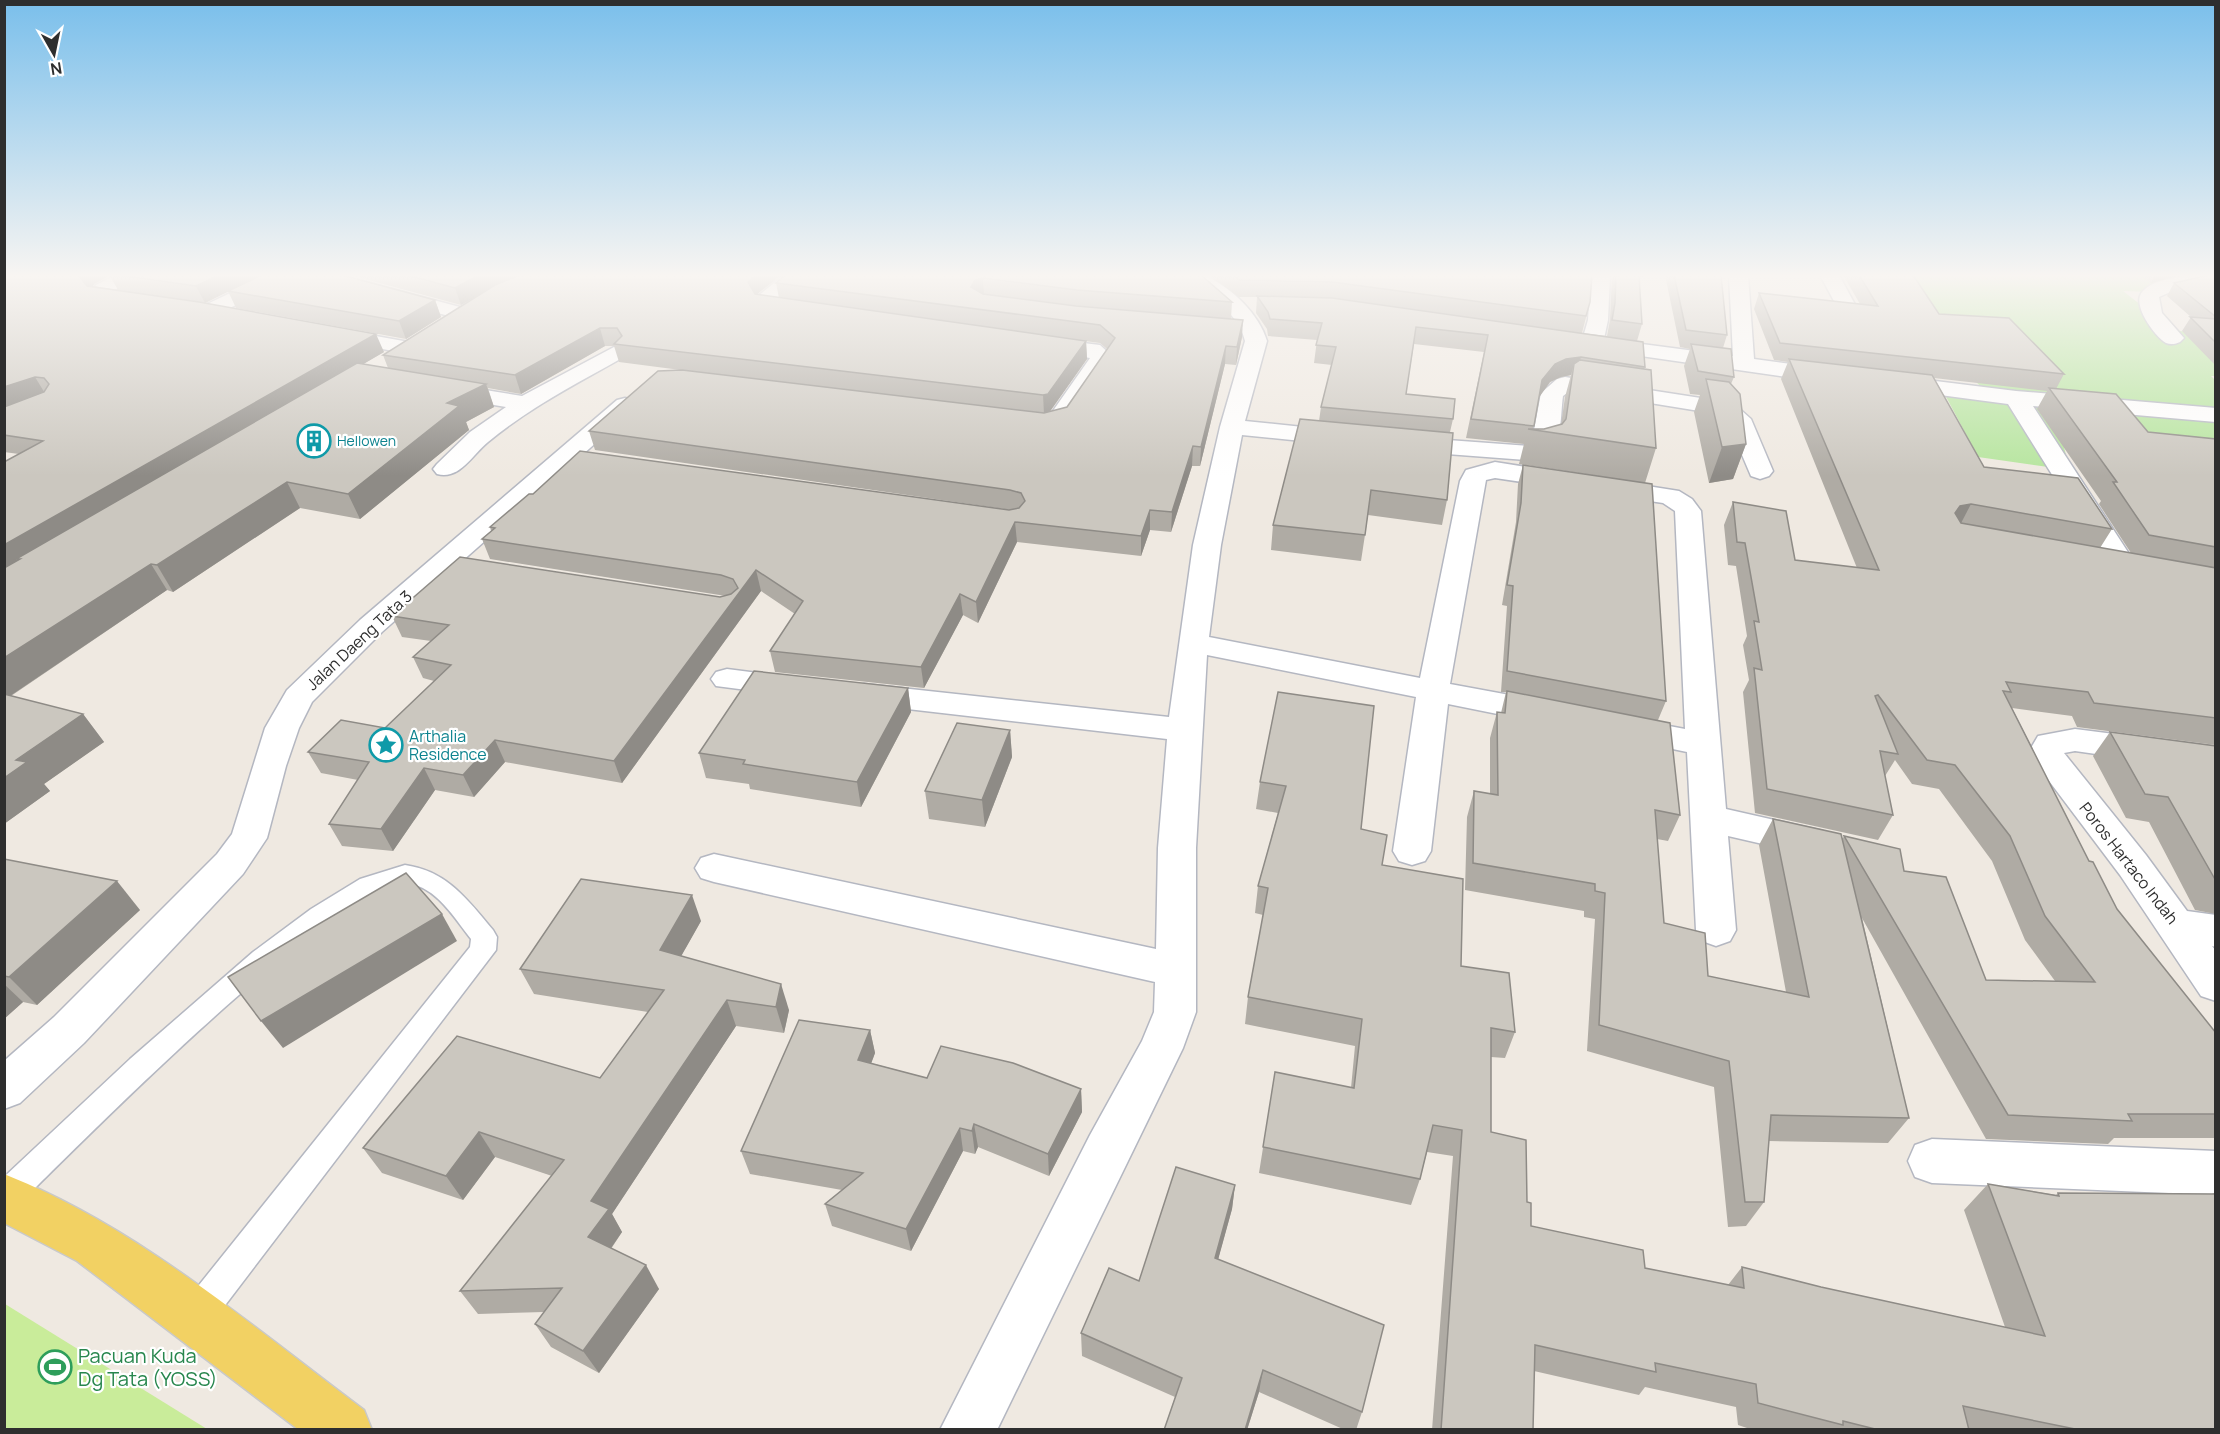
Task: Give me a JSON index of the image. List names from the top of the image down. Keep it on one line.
{"streets":{"street":["Jalan Daeng Tata 3","Poros Hartaco Indah"]},"places":{"building":["Hellowen"],"place":["Arthalia Residence"],"sports":["Pacuan Kuda Dg Tata (YOSS)"]},"north":"bottom"}
